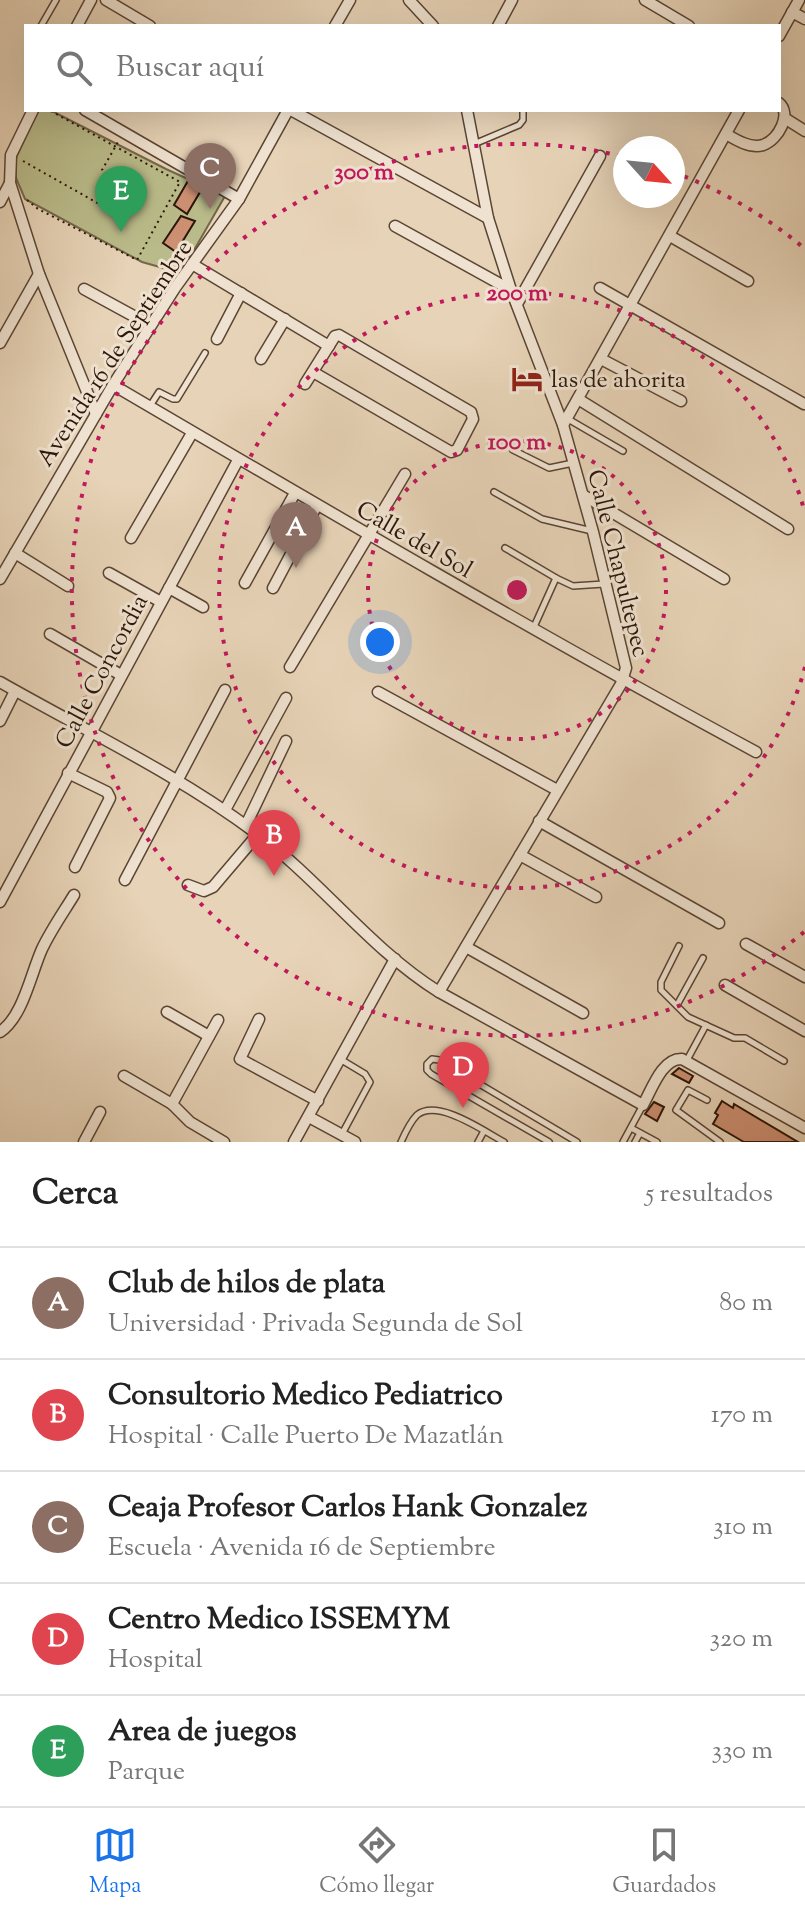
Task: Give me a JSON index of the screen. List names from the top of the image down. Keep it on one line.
{"streets":{"street":["Avenida 16 de Septiembre","Calle del Sol","Calle Chapultepec","Calle Concordia"]},"crossings":[["Avenida 16 de Septiembre","Calle del Sol"],["Calle del Sol","Calle Concordia"]],"places":{"hotel":["las de ahorita"]},"north":"bottom right","page":{"search":"Buscar aquí","pins":["C","E","A","B","D"],"heading":["Cerca","5 resultados"],"list":[{"mark":"A","name":"Club de hilos de plata","note":"Universidad · Privada Segunda de Sol","value":"80 m"},{"mark":"B","name":"Consultorio Medico Pediatrico","note":"Hospital · Calle Puerto De Mazatlán","value":"170 m"},{"mark":"C","name":"Ceaja Profesor Carlos Hank Gonzalez","note":"Escuela · Avenida 16 de Septiembre","value":"310 m"},{"mark":"D","name":"Centro Medico ISSEMYM","note":"Hospital","value":"320 m"},{"mark":"E","name":"Area de juegos","note":"Parque","value":"330 m"}],"nav":["Mapa","Cómo llegar","Guardados"]},"rings":["300 m","200 m","100 m"]}
